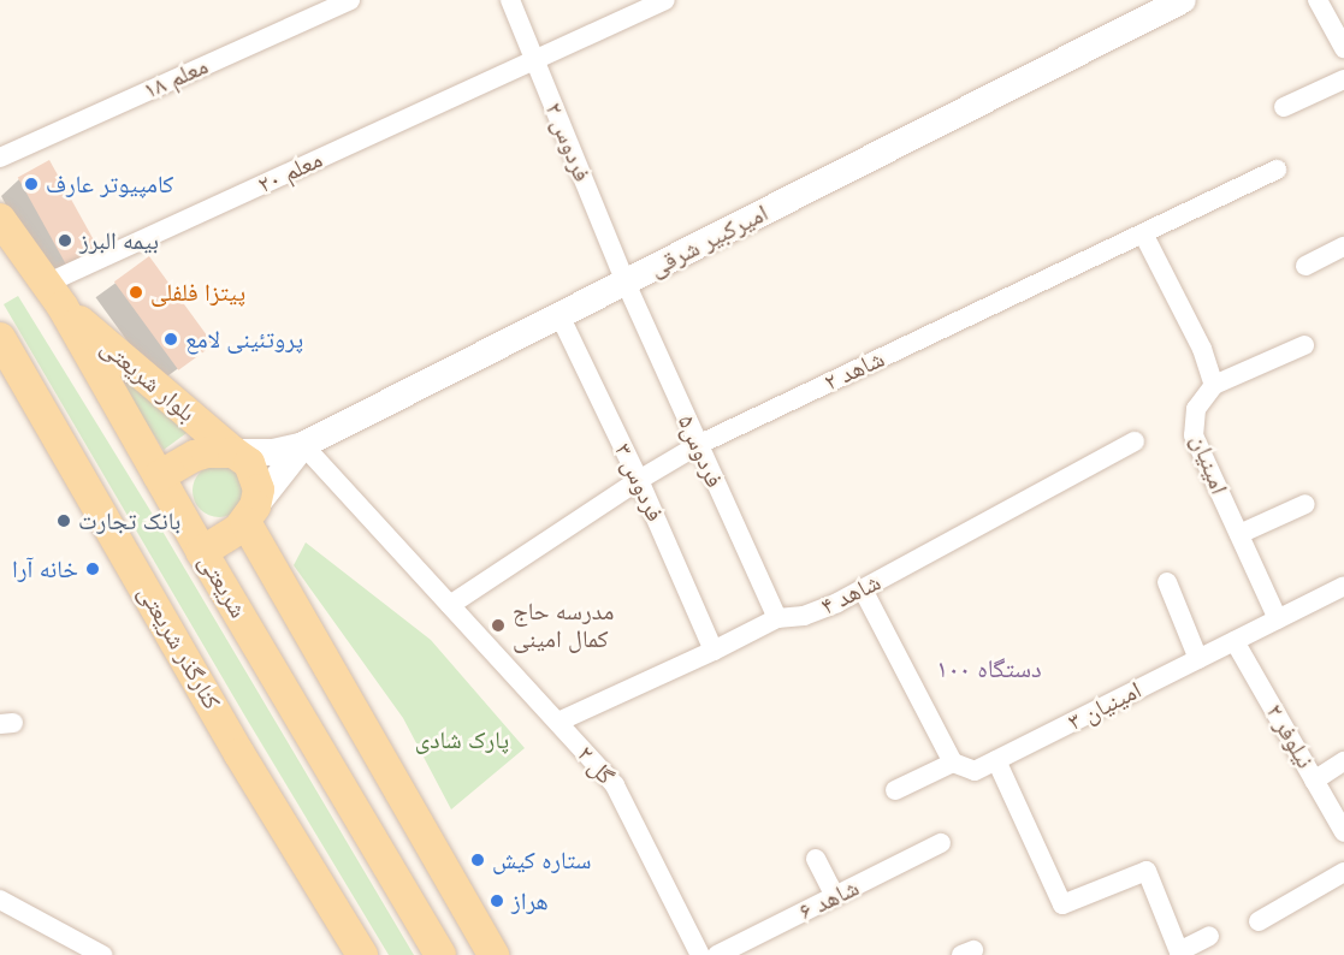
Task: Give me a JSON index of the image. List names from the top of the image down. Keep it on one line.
{"streets":{"main road":["امیرکبیر شرقی","بلوار شریعتی","شریعتی","کنارگذر شریعتی"],"street":["معلم ۱۸","فردوس ۲","معلم ۲۰","شاهد ۲","فردوس۵","امینیان","فردوس ۳","شاهد ۴","امینیان ۳","نیلوفر ۲","گل ۲","شاهد ۶"]},"crossings":[["فردوس ۲","معلم ۲۰"],["فردوس ۲","امیرکبیر شرقی"],["فردوس ۲","فردوس۵"],["معلم ۲۰","بلوار شریعتی"],["معلم ۲۰","شریعتی"],["امیرکبیر شرقی","بلوار شریعتی"],["امیرکبیر شرقی","فردوس۵"],["امیرکبیر شرقی","فردوس ۳"],["امیرکبیر شرقی","گل ۲"],["شاهد ۲","فردوس۵"],["شاهد ۲","فردوس ۳"],["شاهد ۲","گل ۲"],["بلوار شریعتی","شریعتی"],["فردوس۵","شاهد ۴"],["امینیان","امینیان ۳"],["فردوس ۳","شاهد ۴"],["شاهد ۴","گل ۲"],["امینیان ۳","نیلوفر ۲"]],"districts":["۱۰۰ دستگاه"],"parks":["پارک شادی"],"places":["کامپیوتر عارف","بیمه البرز","پیتزا فلفلی","پروتئینی لامع","بانک تجارت","خانه آرا","مدرسه حاج کمال امینی","ستاره کیش","هراز"]}
